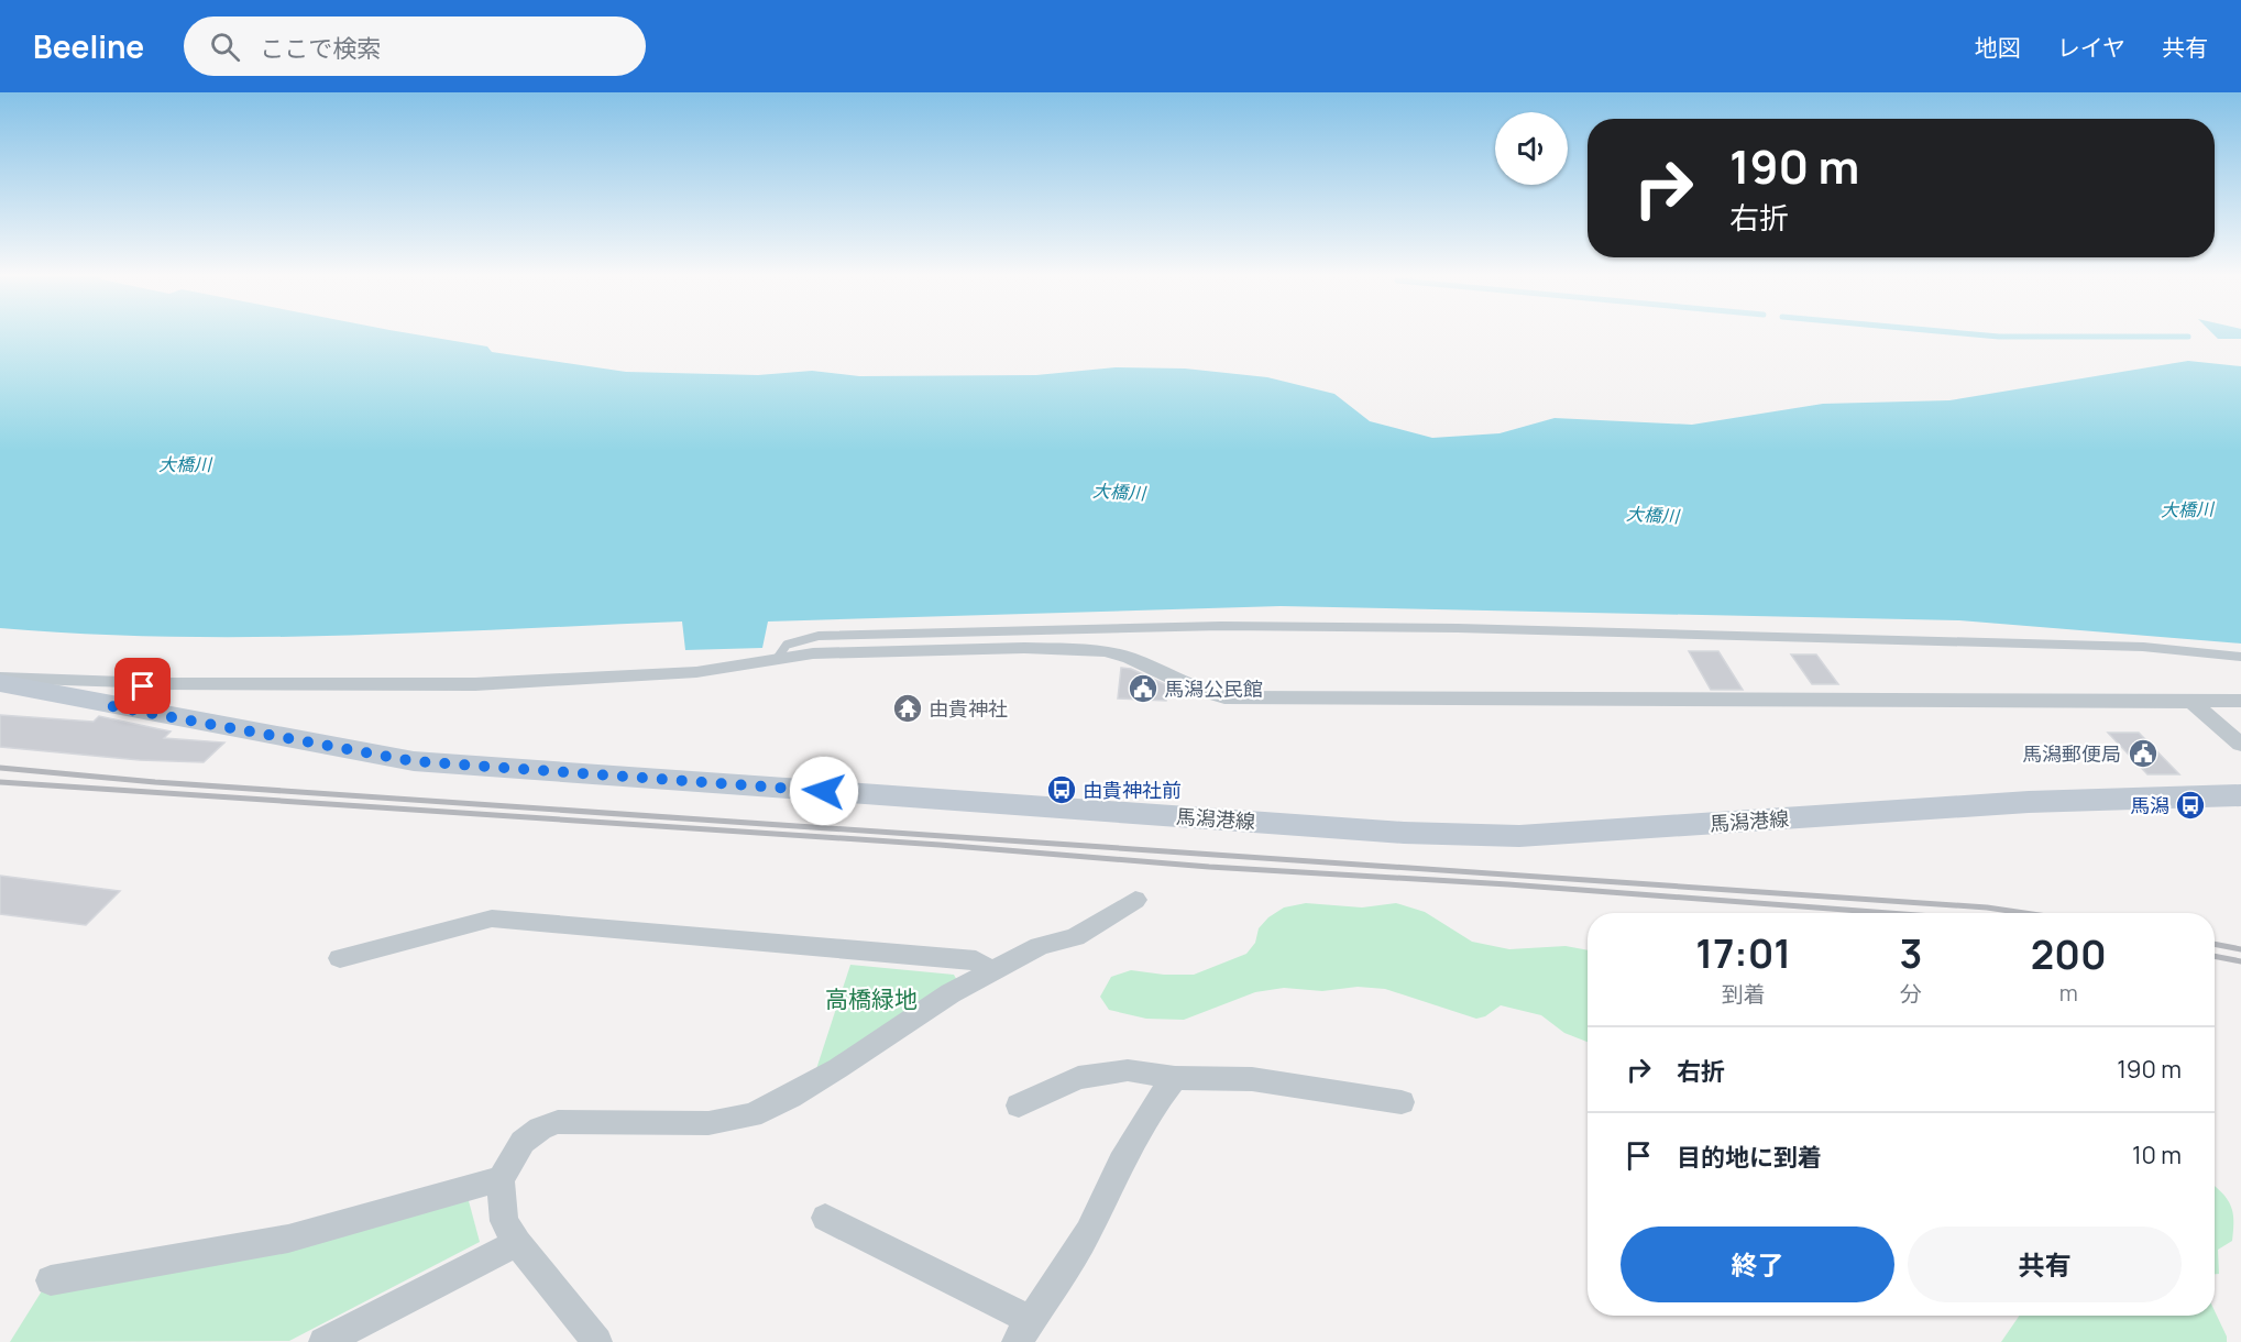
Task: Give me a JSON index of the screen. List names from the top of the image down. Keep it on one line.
{"streets":{"main road":["馬潟港線"]},"water":["大橋川"],"parks":["高橋緑地"],"places":{"public building":["馬潟公民館","馬潟郵便局"],"temple":["由貴神社"],"bus stop":["由貴神社前","馬潟"]},"page":{"header":"Beeline","search":"ここで検索","nav":["地図","レイヤ","共有"],"turn":["190 m","右折"],"eta":["17:01","到着","3","分","200","m"],"list":[{"name":"右折","value":"190 m"},{"name":"目的地に到着","value":"10 m"}],"buttons":["終了","共有"]}}
